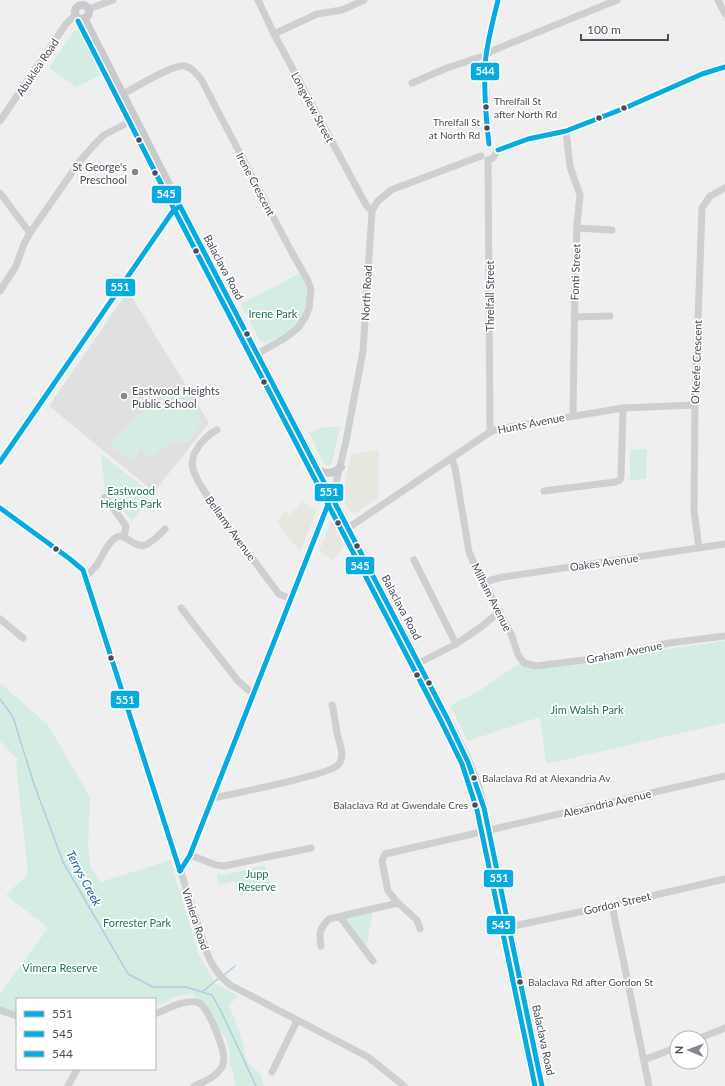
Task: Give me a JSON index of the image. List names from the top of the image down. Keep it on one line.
{"streets":{"main road":["Balaclava Road"],"street":["Abuklea Road","Longview Street","Irene Crescent","Fonti Street","North Road","Threlfall Street","O'Keefe Crescent","Hunts Avenue","Bellamy Avenue","Oakes Avenue","Milham Avenue","Graham Avenue","Alexandria Avenue","Gordon Street","Vimiera Road"]},"crossings":[["Abuklea Road","Balaclava Road"],["Longview Street","North Road"],["Irene Crescent","Balaclava Road"],["Balaclava Road","North Road"],["Balaclava Road","Hunts Avenue"],["Balaclava Road","Alexandria Avenue"],["Balaclava Road","Gordon Street"],["Fonti Street","Hunts Avenue"],["North Road","Bellamy Avenue"],["North Road","Vimiera Road"],["Threlfall Street","Hunts Avenue"],["O'Keefe Crescent","Hunts Avenue"],["O'Keefe Crescent","Oakes Avenue"],["Hunts Avenue","Milham Avenue"],["Oakes Avenue","Milham Avenue"],["Milham Avenue","Graham Avenue"]],"water":["Terrys Creek"],"parks":["Irene Park","Eastwood Heights Park","Jim Walsh Park","Jupp Reserve","Forrester Park","Vimera Reserve"],"places":["Threlfall St after North Rd","Threlfall St at North Rd","St George's Preschool","Eastwood Heights Public School","Balaclava Rd at Alexandria Av","Balaclava Rd at Gwendale Cres","Balaclava Rd after Gordon St"],"lines":["transit line 544","transit line 545","transit line 551"],"legend":["551","545","544"],"scale_bar":"100 m","north":"left"}
